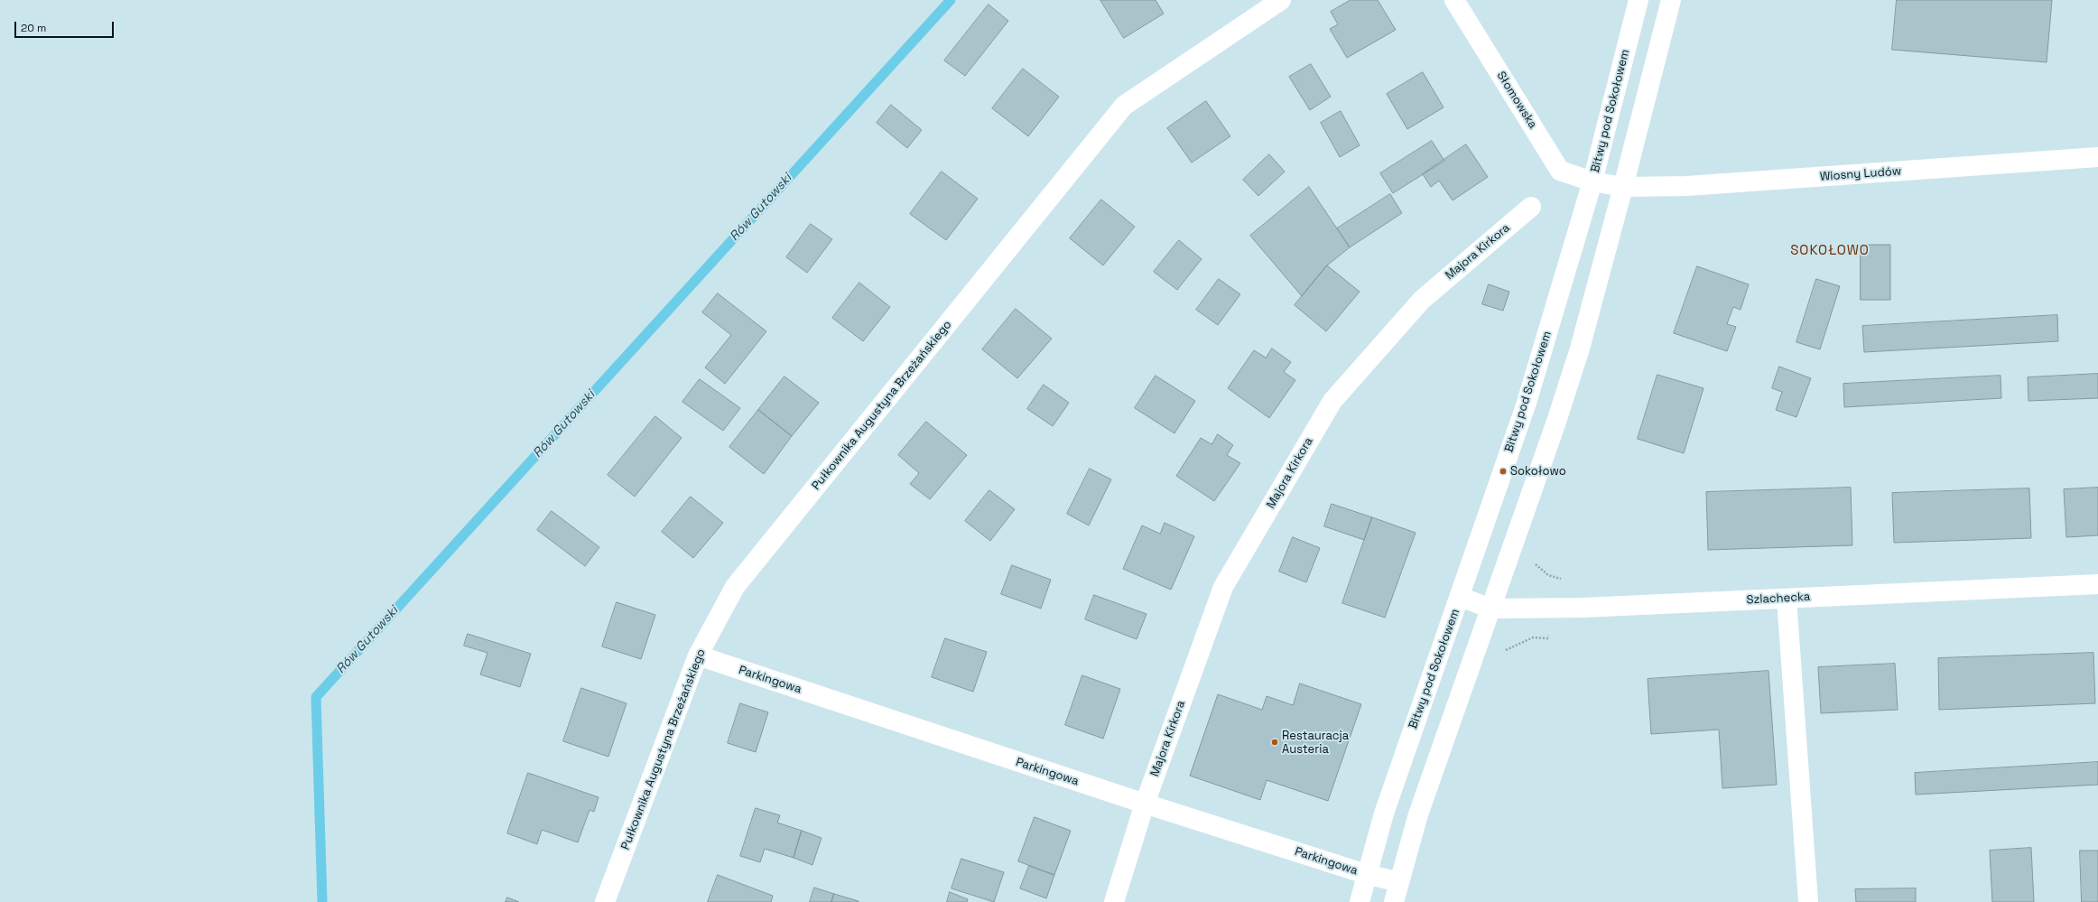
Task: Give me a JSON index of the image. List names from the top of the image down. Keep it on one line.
{"streets":{"street":["Słomowska","Bitwy pod Sokołowem","Wiosny Ludów","Majora Kirkora","Pułkownika Augustyna Brzeżańskiego","Szlachecka","Parkingowa"]},"crossings":[["Słomowska","Bitwy pod Sokołowem"],["Słomowska","Wiosny Ludów"],["Bitwy pod Sokołowem","Szlachecka"],["Bitwy pod Sokołowem","Parkingowa"],["Majora Kirkora","Parkingowa"],["Pułkownika Augustyna Brzeżańskiego","Parkingowa"]],"districts":["SOKOŁOWO"],"water":["Rów Gutowski"],"places":["Sokołowo","Restauracja Austeria"],"scale_bar":"20 m"}
